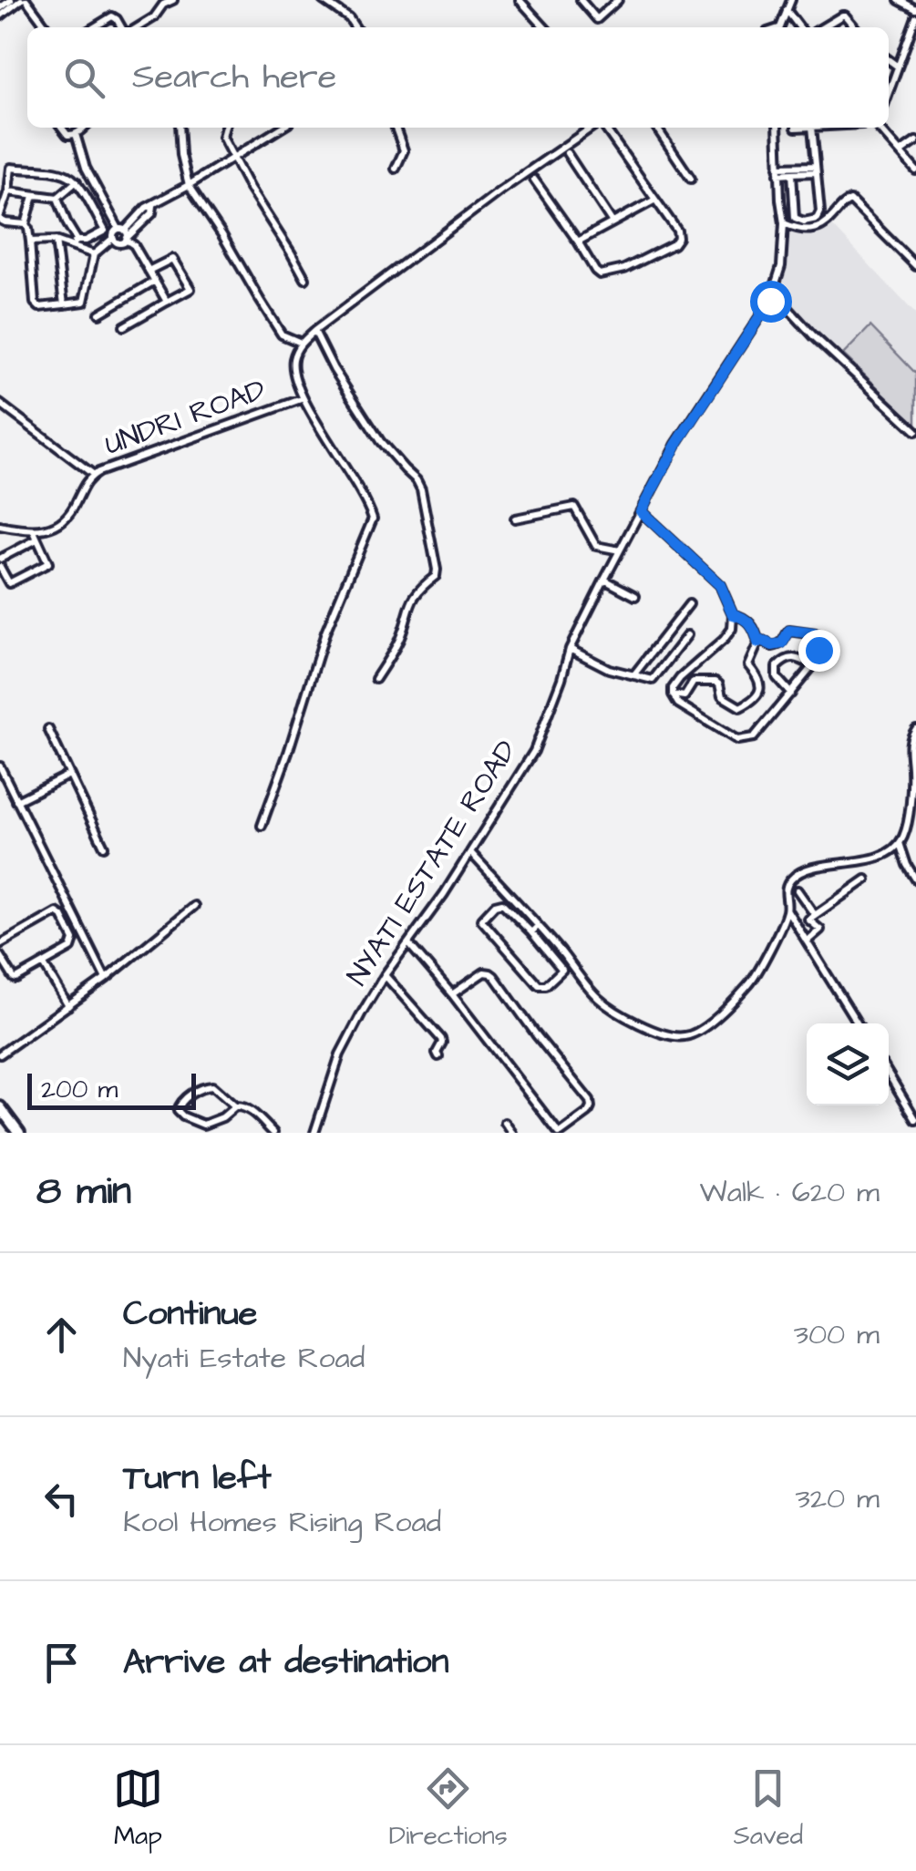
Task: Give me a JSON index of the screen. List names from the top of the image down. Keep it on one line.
{"streets":{"street":["UNDRI ROAD","NYATI ESTATE ROAD"]},"scale_bar":"200 m","page":{"search":"Search here","scale":"200 m","heading":["8 min","Walk · 620 m"],"list":[["Continue","Nyati Estate Road","300 m"],["Turn left","Kool Homes Rising Road","320 m"],"Arrive at destination"],"nav":["Map","Directions","Saved"]}}
